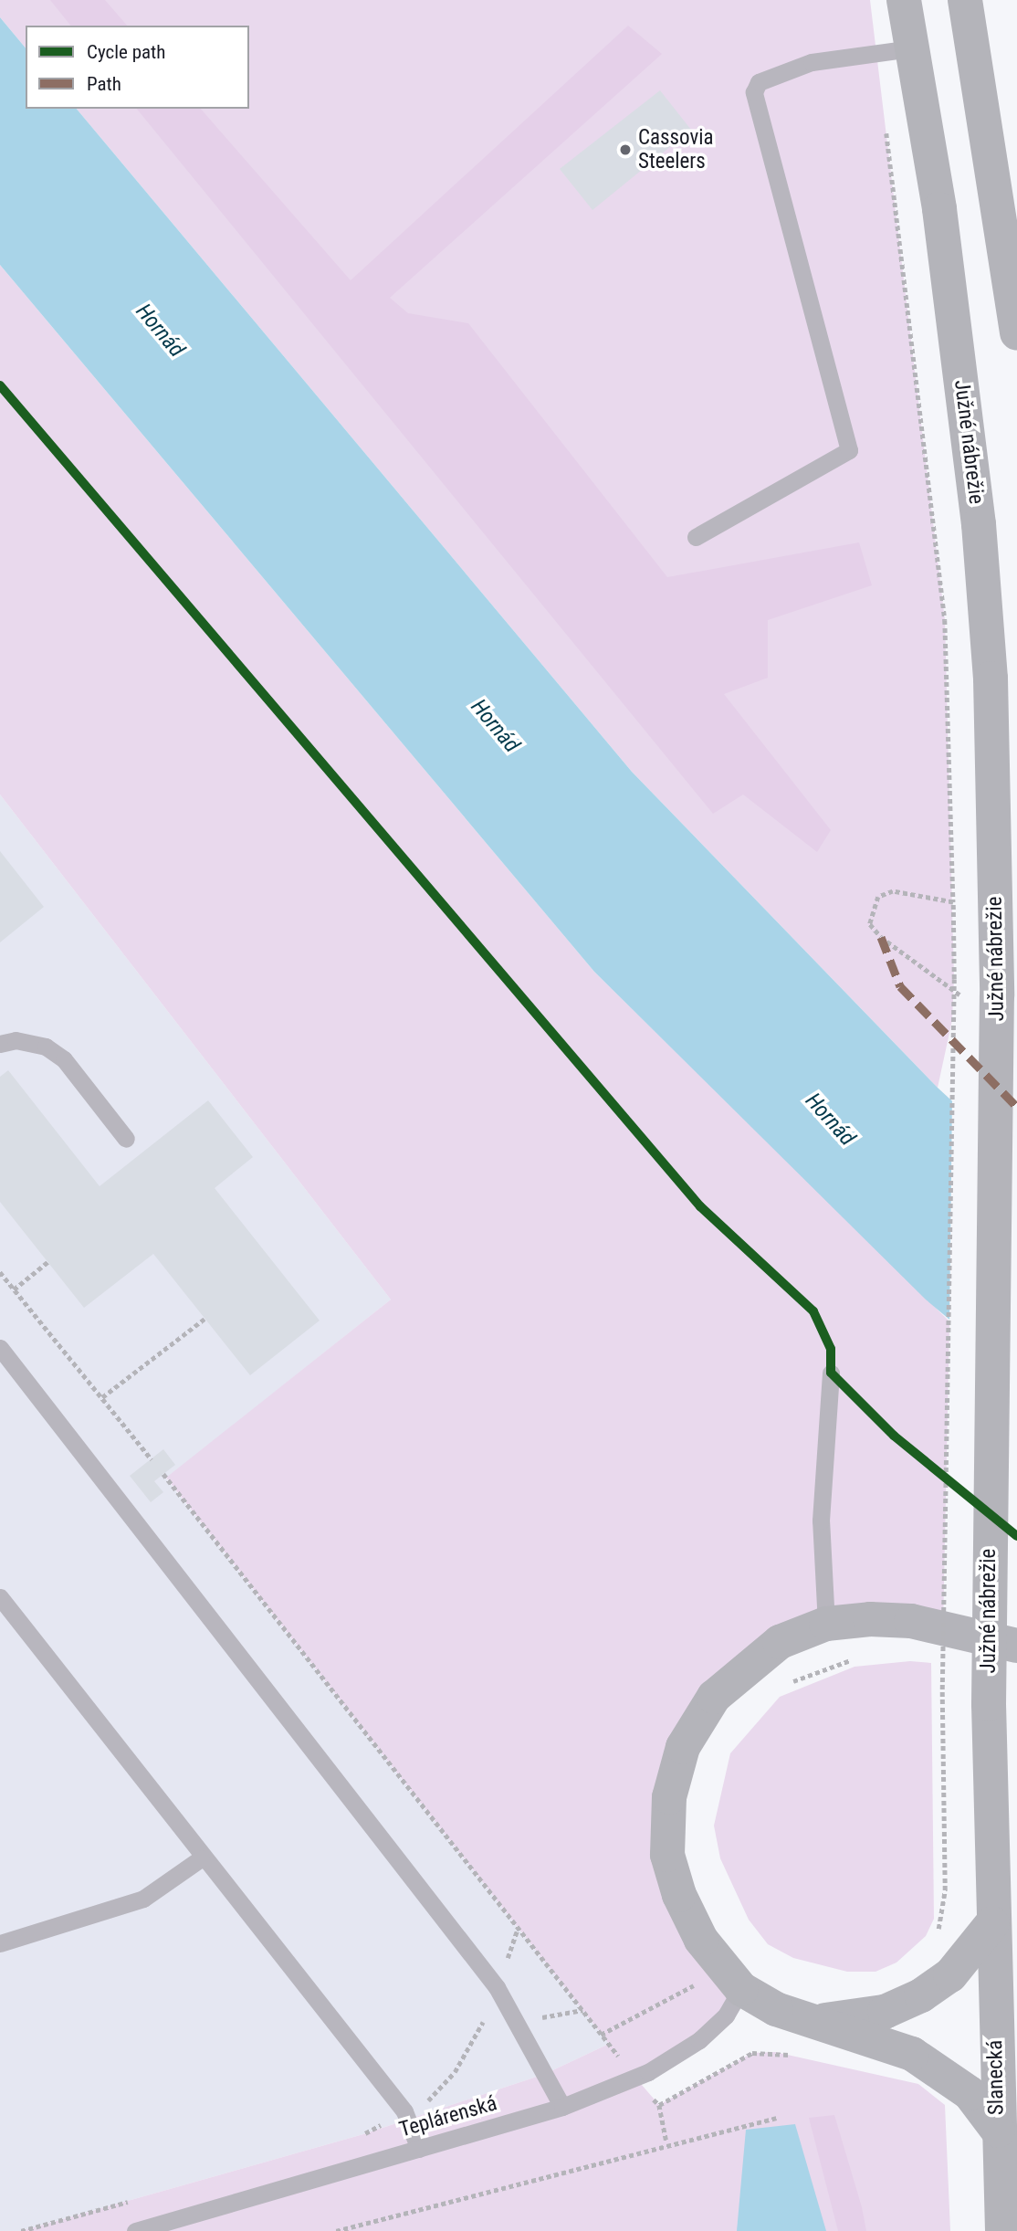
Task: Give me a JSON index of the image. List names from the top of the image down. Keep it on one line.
{"streets":{"highway":["Južné nábrežie","Slanecká"],"lane":["Teplárenská"]},"crossings":[["Južné nábrežie","Slanecká"]],"water":["Hornád"],"places":["Cassovia Steelers"],"legend":["Cycle path","Path"]}
